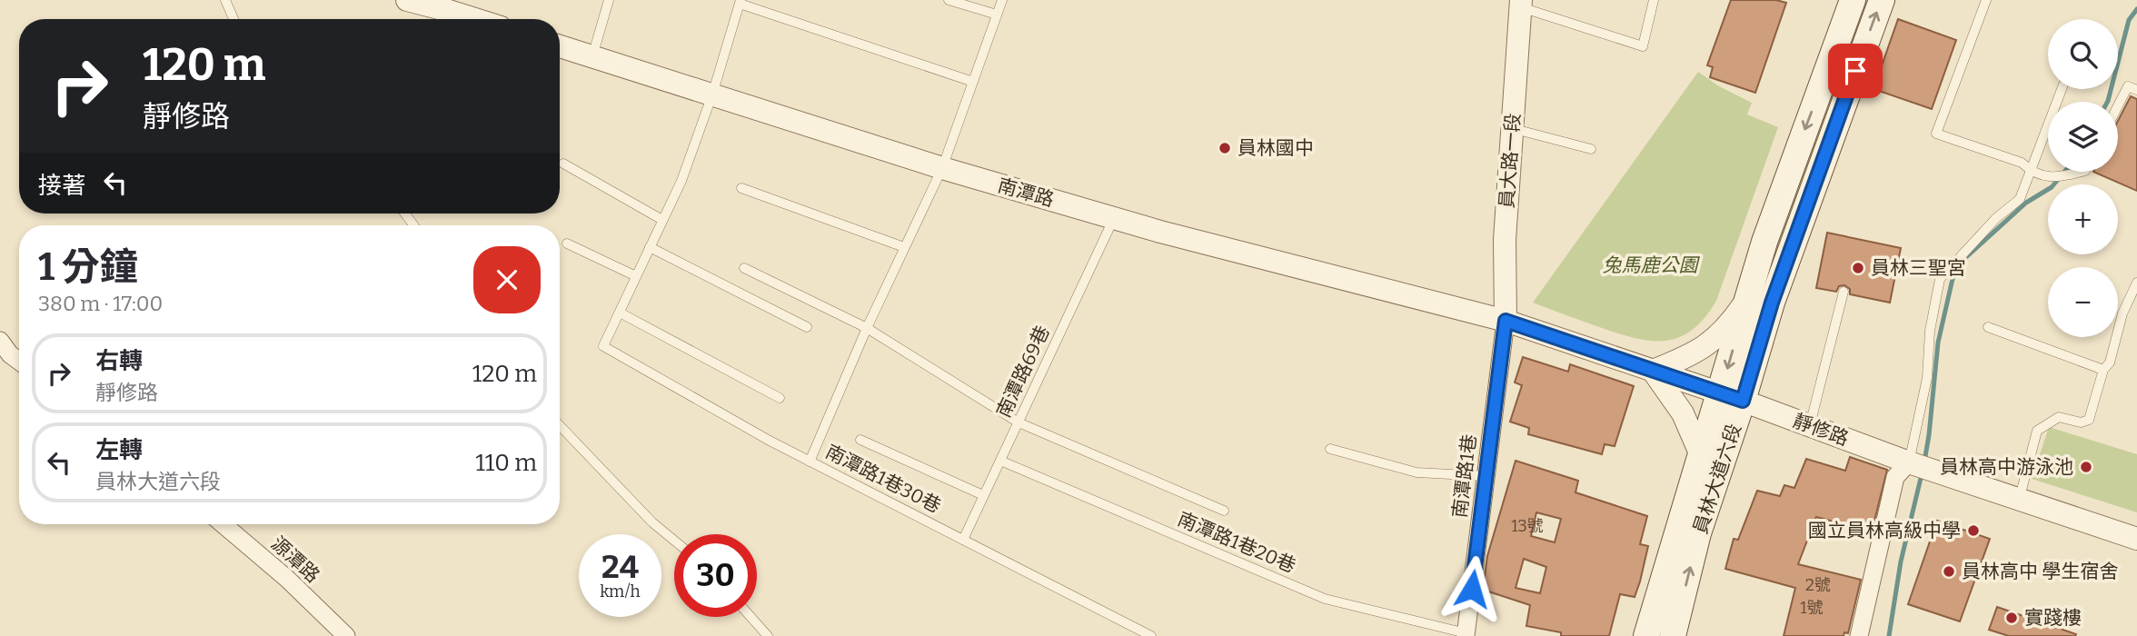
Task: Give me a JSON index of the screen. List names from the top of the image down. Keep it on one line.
{"streets":{"main road":["員林大道六段"],"street":["員大路一段","南潭路","靜修路","南潭路1巷","源潭路"],"lane":["南潭路69巷","南潭路1巷30巷","南潭路1巷20巷"]},"crossings":[["員大路一段","南潭路"],["員大路一段","靜修路"],["員大路一段","南潭路1巷"],["南潭路","南潭路69巷"],["南潭路","靜修路"],["南潭路","南潭路1巷"],["南潭路69巷","南潭路1巷30巷"],["南潭路69巷","南潭路1巷20巷"],["靜修路","南潭路1巷"],["靜修路","員林大道六段"],["南潭路1巷","南潭路1巷20巷"]],"parks":["兔馬鹿公園"],"places":["員林國中","員林三聖宮","員林高中游泳池","國立員林高級中學","員林高中 學生宿舍","實踐樓"],"house_numbers":["13號","2號","1號"],"page":{"map_buttons":["+","−"],"turn":["120 m","靜修路"],"then":"接著","heading":["1 分鐘","380 m · 17:00"],"list":[{"name":"右轉","note":"靜修路","value":"120 m"},{"name":"左轉","note":"員林大道六段","value":"110 m"}],"speed":"24 km/h","limit":"30"}}
